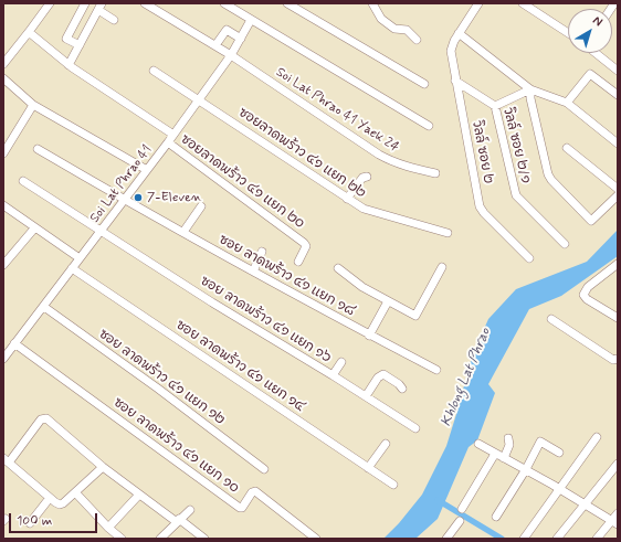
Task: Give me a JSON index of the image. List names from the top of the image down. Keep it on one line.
{"streets":{"street":["Soi Lat Phrao 41 Yaek 24","วิลล์ ซอย ๒/๑","วิลล์ ซอย ๒","ซอยลาดพร้าว ๔๑ แยก ๒๒","ซอยลาดพร้าว ๔๑ แยก ๒๐","Soi Lat Phrao 41","ซอย ลาดพร้าว ๔๑ แยก ๑๘","ซอย ลาดพร้าว ๔๑ แยก ๑๖","ซอย ลาดพร้าว ๔๑ แยก ๑๔","ซอย ลาดพร้าว ๔๑ แยก ๑๒","ซอย ลาดพร้าว ๔๑ แยก ๑๐"]},"crossings":[["Soi Lat Phrao 41 Yaek 24","Soi Lat Phrao 41"],["วิลล์ ซอย ๒/๑","วิลล์ ซอย ๒"],["ซอยลาดพร้าว ๔๑ แยก ๒๒","Soi Lat Phrao 41"],["ซอยลาดพร้าว ๔๑ แยก ๒๐","Soi Lat Phrao 41"],["Soi Lat Phrao 41","ซอย ลาดพร้าว ๔๑ แยก ๑๘"],["Soi Lat Phrao 41","ซอย ลาดพร้าว ๔๑ แยก ๑๖"],["Soi Lat Phrao 41","ซอย ลาดพร้าว ๔๑ แยก ๑๔"],["Soi Lat Phrao 41","ซอย ลาดพร้าว ๔๑ แยก ๑๒"],["Soi Lat Phrao 41","ซอย ลาดพร้าว ๔๑ แยก ๑๐"]],"water":["Khlong Lat Phrao"],"places":["7-Eleven"],"scale_bar":"100 m","north":"top right"}
